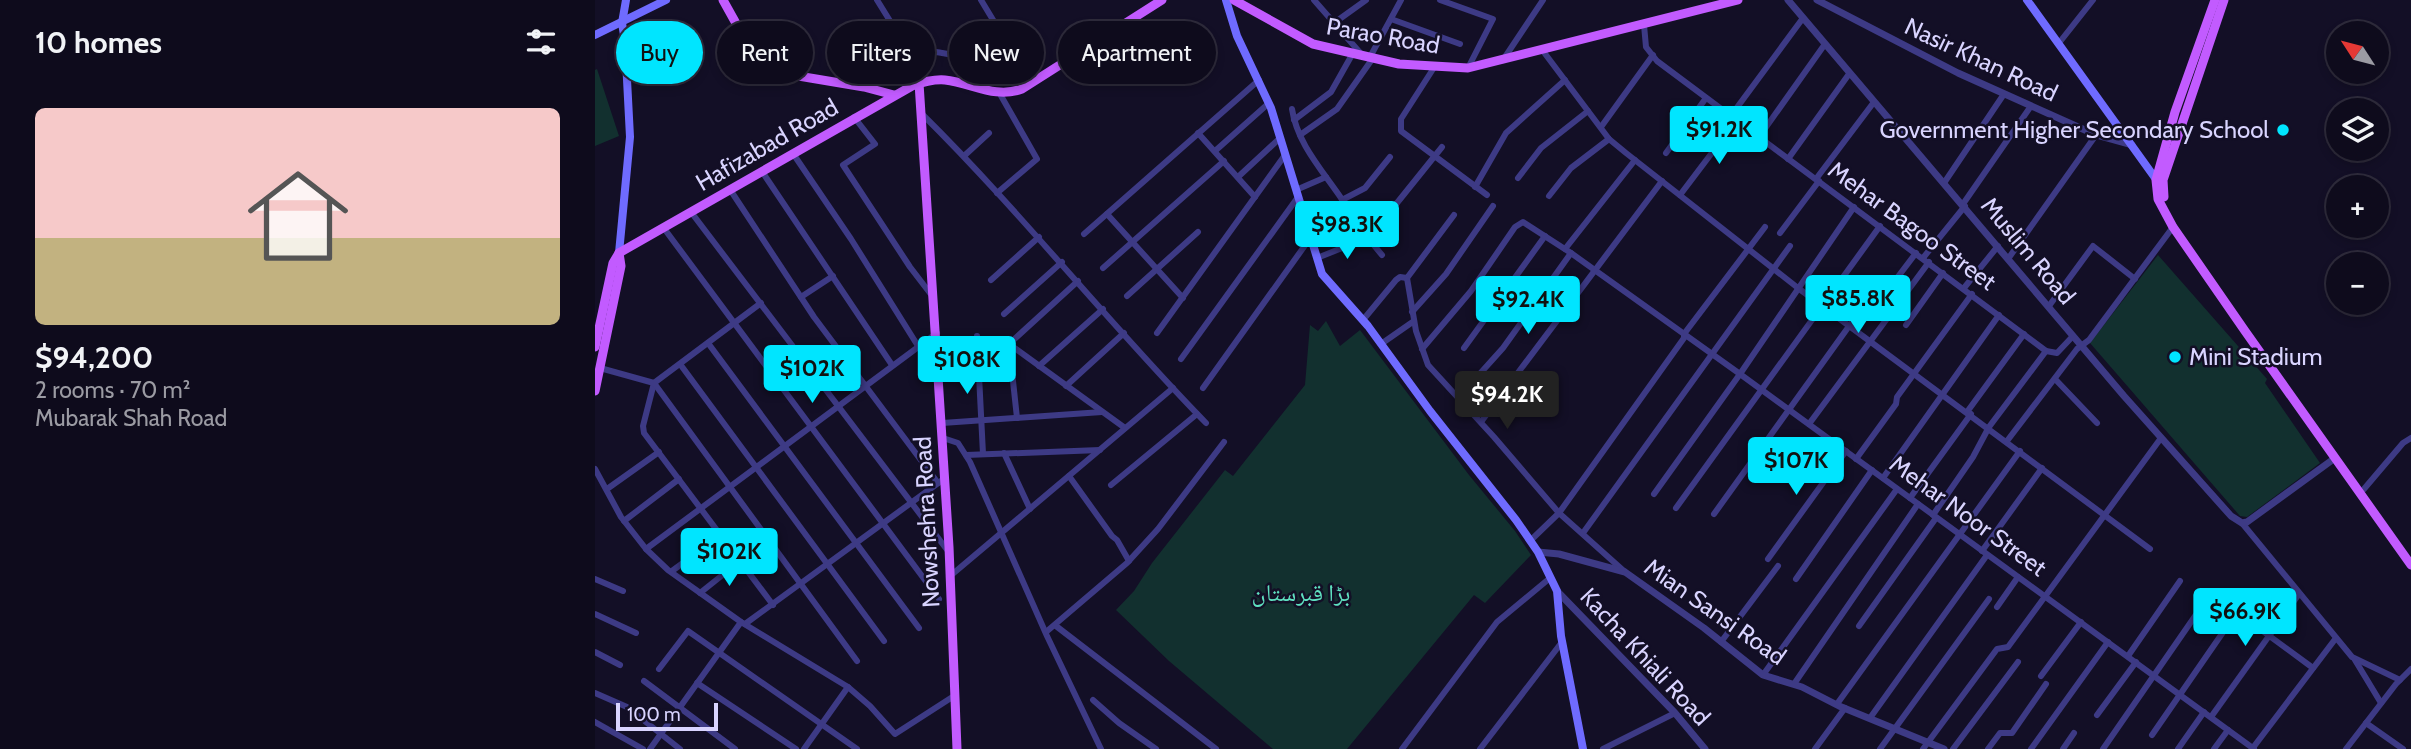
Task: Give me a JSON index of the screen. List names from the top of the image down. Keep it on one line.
{"streets":{"main road":["Parao Road","Hafizabad Road","Nowshehra Road"],"street":["Nasir Khan Road","Mehar Bagoo Street","Muslim Road","Mehar Noor Street","Mian Sansi Road","Kacha Khiali Road"]},"parks":["بڑا قبرستان"],"places":["Government Higher Secondary School","Mini Stadium"],"scale_bar":"100 m","north":"top left","page":{"heading":"10 homes","map_buttons":["+","−"],"chip":["Buy","Rent","Filters","New","Apartment"],"list":[{"name":"$94,200","note":"2 rooms · 70 m² · Mubarak Shah Road"}],"price":["$91.2K","$98.3K","$85.8K","$92.4K","$108K","$102K","$94.2K","$107K","$102K","$66.9K"],"scale":"100 m"}}
